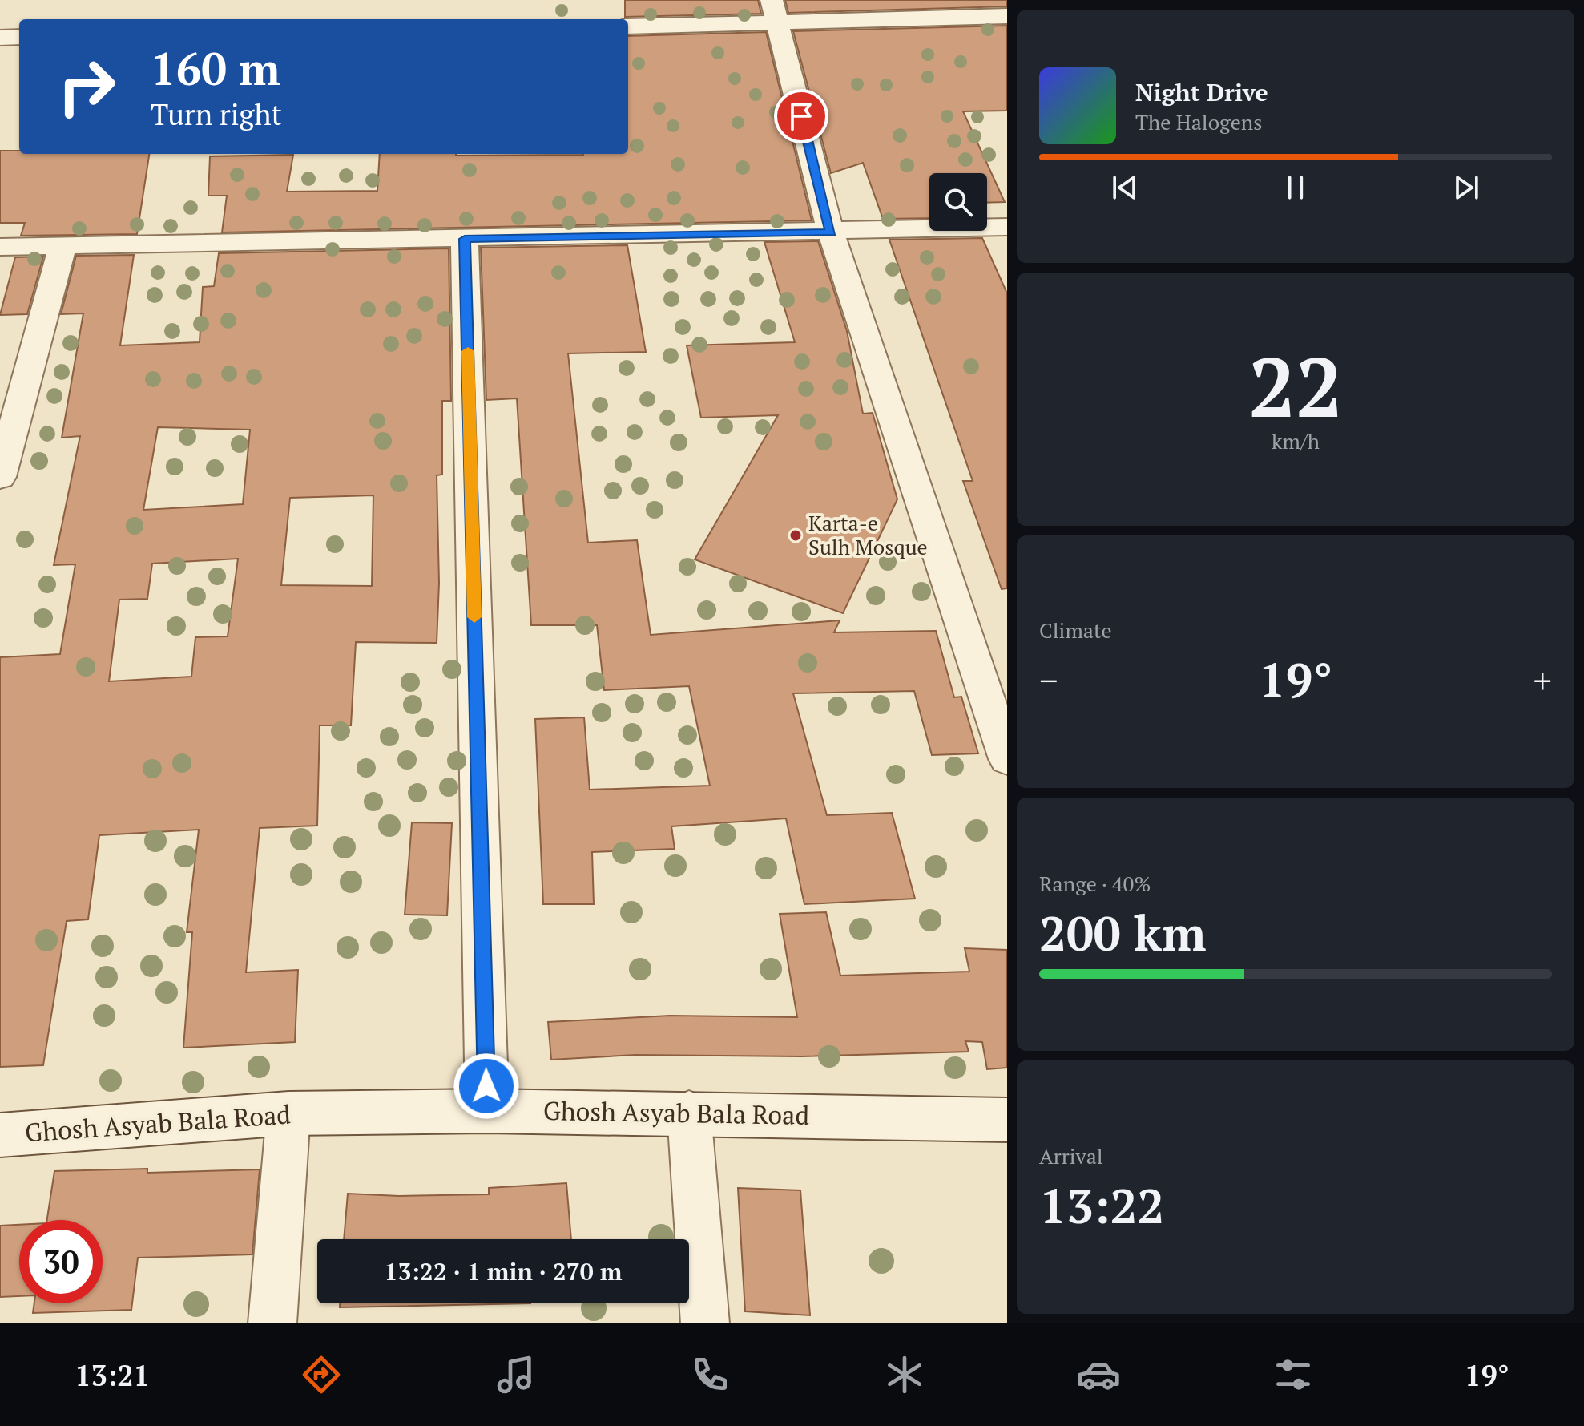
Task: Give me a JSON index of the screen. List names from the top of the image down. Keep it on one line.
{"streets":{"street":["Ghosh Asyab Bala Road"]},"places":["Karta-e Sulh Mosque"],"page":{"turn":["160 m","Turn right"],"song":["Night Drive","The Halogens"],"tile":[["22","km/h"],"Climate",["Range · 40%","200 km"],["Arrival","13:22"]],"heat":["−","19°","+"],"limit":"30","trip":"13:22 · 1 min · 270 m","tabs":["13:21","19°"]}}
